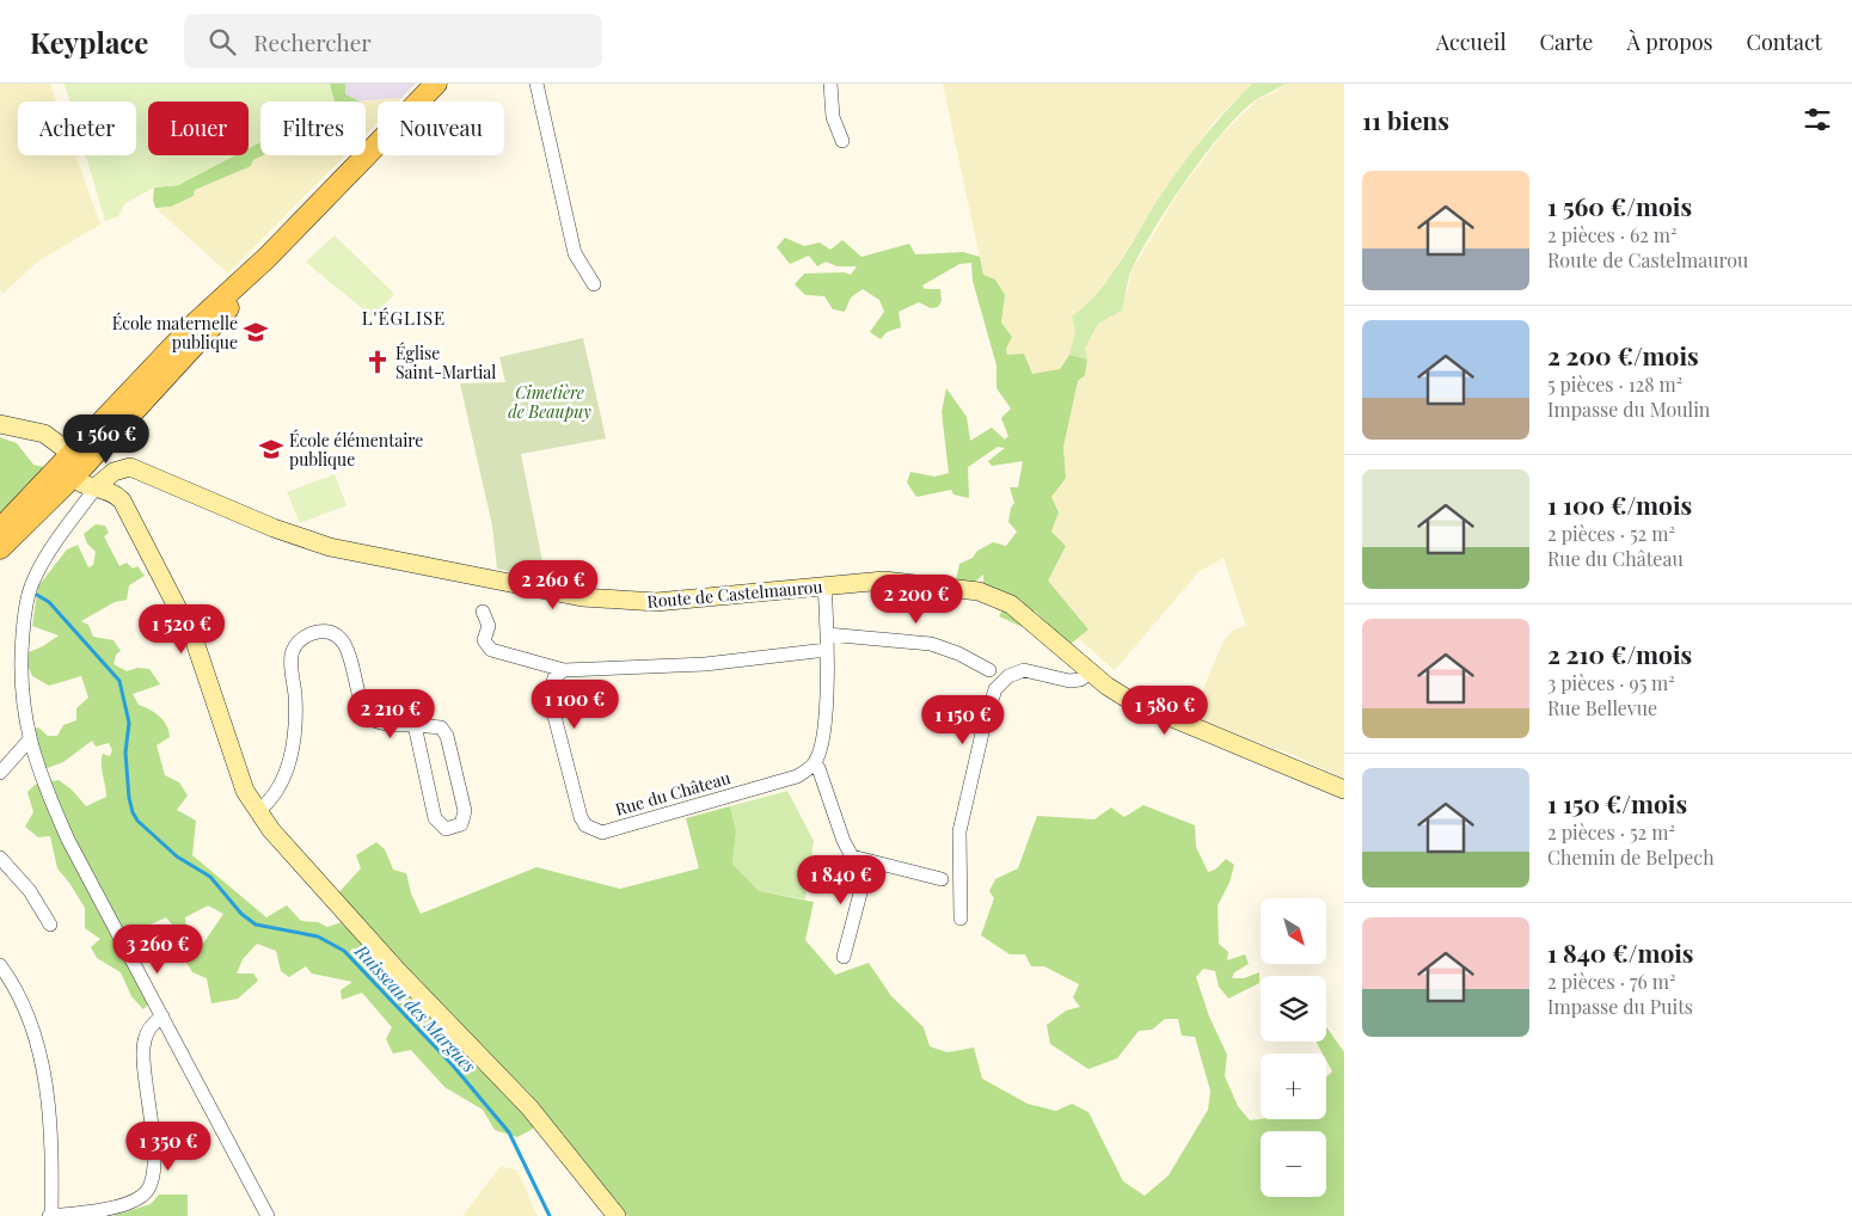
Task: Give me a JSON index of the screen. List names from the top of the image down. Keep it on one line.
{"streets":{"street":["Route de Castelmaurou","Rue du Château"]},"districts":["L'ÉGLISE"],"water":["Ruisseau des Margues"],"parks":["Cimetière de Beaupuy"],"places":{"school or university":["École maternelle publique","École élémentaire publique"],"church":["Église Saint-Martial"]},"north":"bottom right","page":{"header":"Keyplace","search":"Rechercher","nav":["Accueil","Carte","À propos","Contact"],"heading":"11 biens","chip":["Acheter","Louer","Filtres","Nouveau"],"list":[{"name":"1 560 €/mois","note":"2 pièces · 62 m² · Route de Castelmaurou"},{"name":"2 200 €/mois","note":"5 pièces · 128 m² · Impasse du Moulin"},{"name":"1 100 €/mois","note":"2 pièces · 52 m² · Rue du Château"},{"name":"2 210 €/mois","note":"3 pièces · 95 m² · Rue Bellevue"},{"name":"1 150 €/mois","note":"2 pièces · 52 m² · Chemin de Belpech"},{"name":"1 840 €/mois","note":"2 pièces · 76 m² · Impasse du Puits"}],"price":["1 560 €","2 260 €","2 200 €","1 520 €","1 100 €","1 580 €","2 210 €","1 150 €","1 840 €","3 260 €","1 350 €"],"map_buttons":["+","−"]}}
